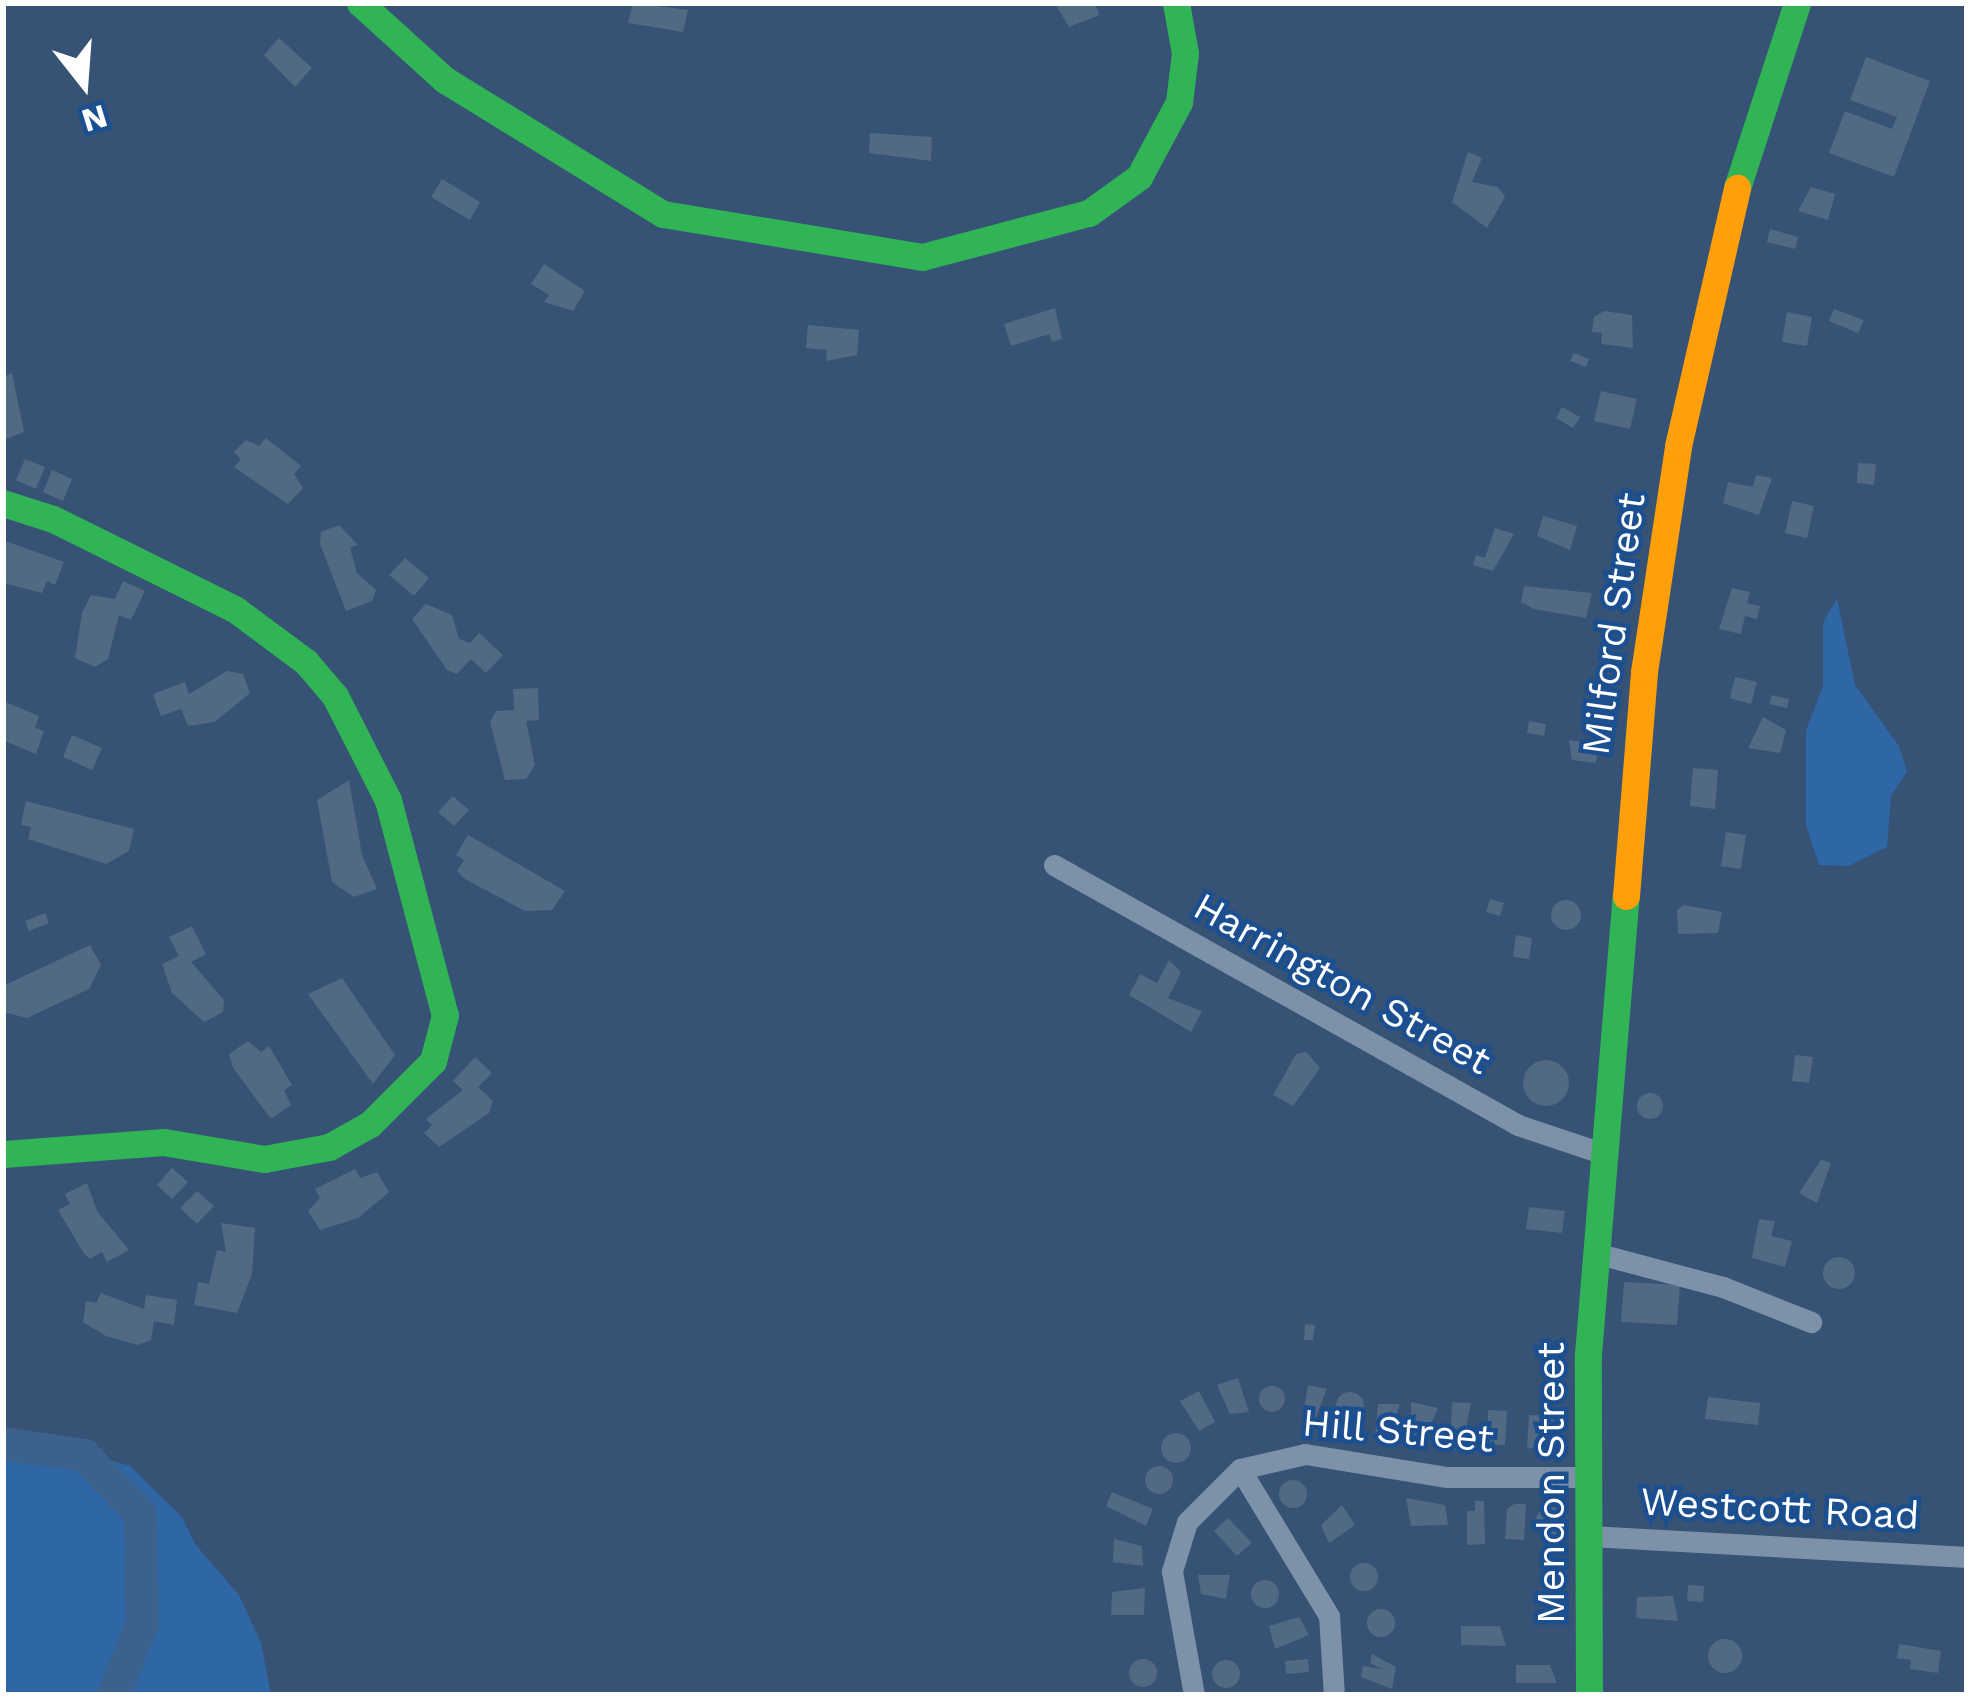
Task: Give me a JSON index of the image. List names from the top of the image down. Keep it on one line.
{"streets":{"street":["Milford Street","Harrington Street","Hill Street","Mendon Street","Westcott Road"]},"crossings":[["Milford Street","Harrington Street"],["Milford Street","Mendon Street"],["Hill Street","Mendon Street"],["Mendon Street","Westcott Road"]],"north":"bottom"}
